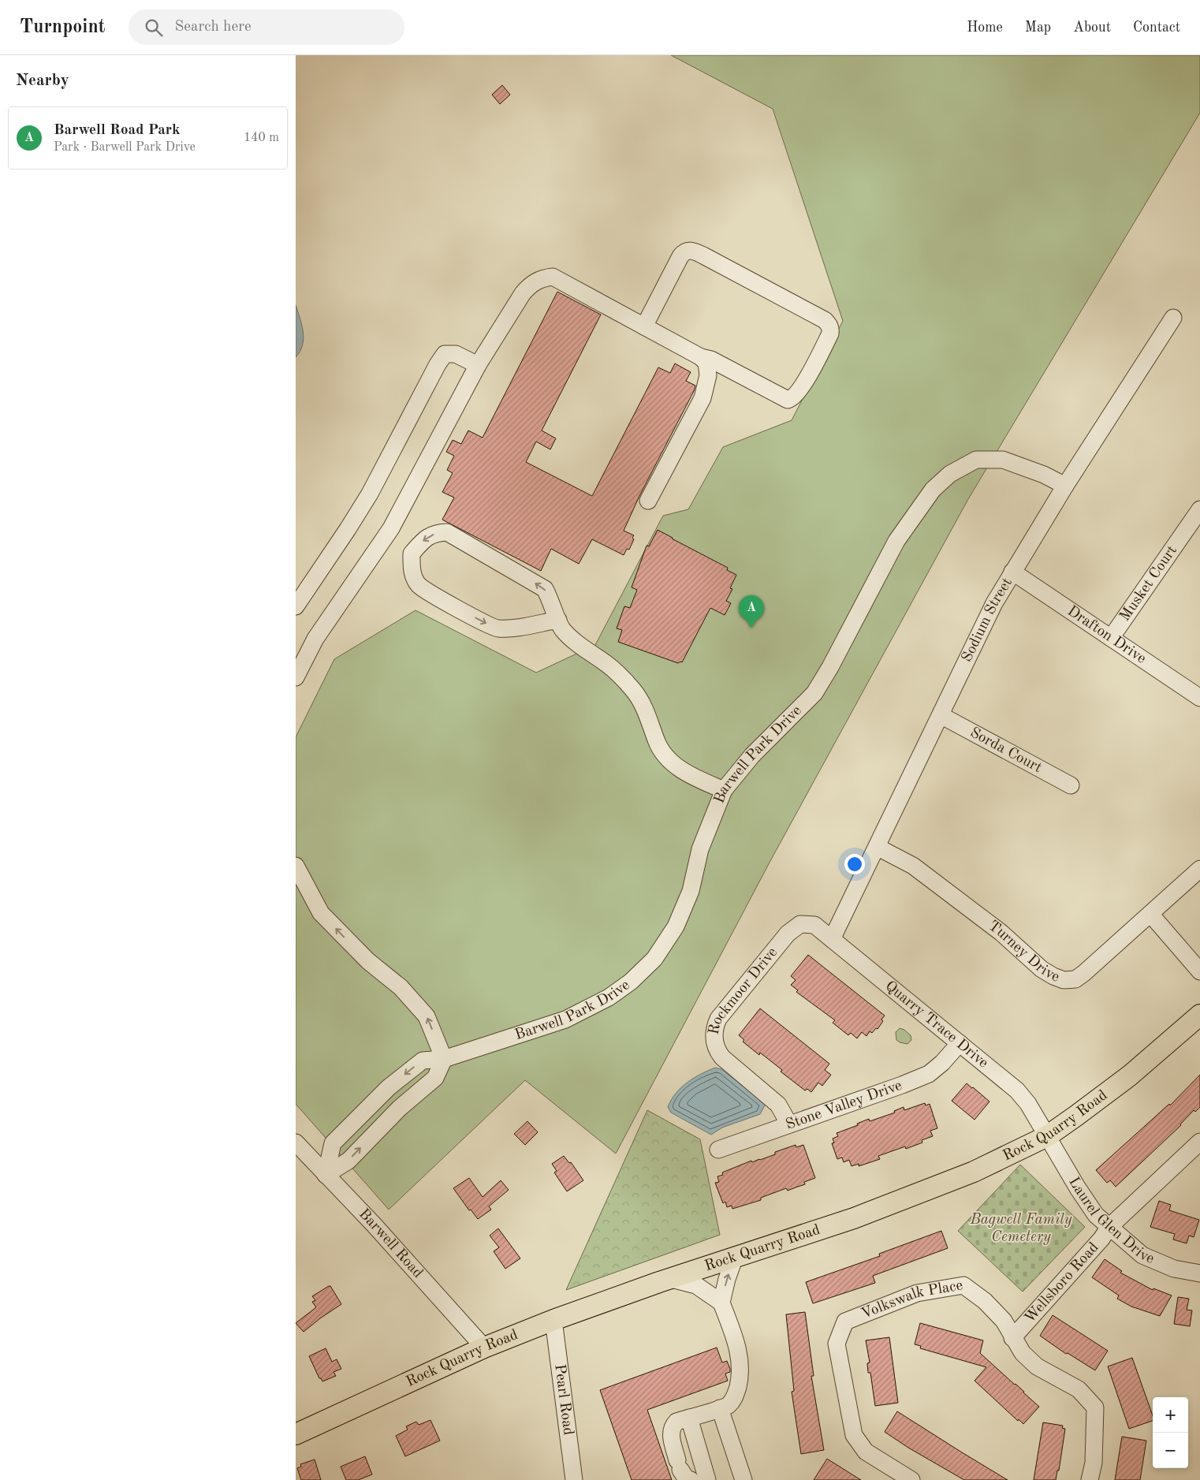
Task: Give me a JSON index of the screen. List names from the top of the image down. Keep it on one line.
{"streets":{"main road":["Rock Quarry Road"],"street":["Musket Court","Sodium Street","Drafton Drive","Sorda Court","Barwell Park Drive","Turney Drive","Rockmoor Drive","Quarry Trace Drive","Stone Valley Drive","Laurel Glen Drive","Barwell Road","Wellsboro Road","Volkswalk Place","Pearl Road"]},"crossings":[["Musket Court","Drafton Drive"],["Sodium Street","Drafton Drive"],["Sodium Street","Sorda Court"],["Sodium Street","Barwell Park Drive"],["Sodium Street","Turney Drive"],["Sodium Street","Quarry Trace Drive"],["Barwell Park Drive","Barwell Road"],["Rockmoor Drive","Quarry Trace Drive"],["Rockmoor Drive","Stone Valley Drive"],["Quarry Trace Drive","Stone Valley Drive"],["Quarry Trace Drive","Rock Quarry Road"],["Quarry Trace Drive","Laurel Glen Drive"],["Rock Quarry Road","Laurel Glen Drive"],["Rock Quarry Road","Barwell Road"],["Rock Quarry Road","Pearl Road"],["Laurel Glen Drive","Wellsboro Road"],["Wellsboro Road","Volkswalk Place"]],"parks":["Bagwell Family Cemetery"],"page":{"header":"Turnpoint","search":"Search here","nav":["Home","Map","About","Contact"],"heading":"Nearby","list":[{"mark":"A","name":"Barwell Road Park","note":"Park · Barwell Park Drive","value":"140 m"}],"pins":"A","map_buttons":["+","−"]}}
